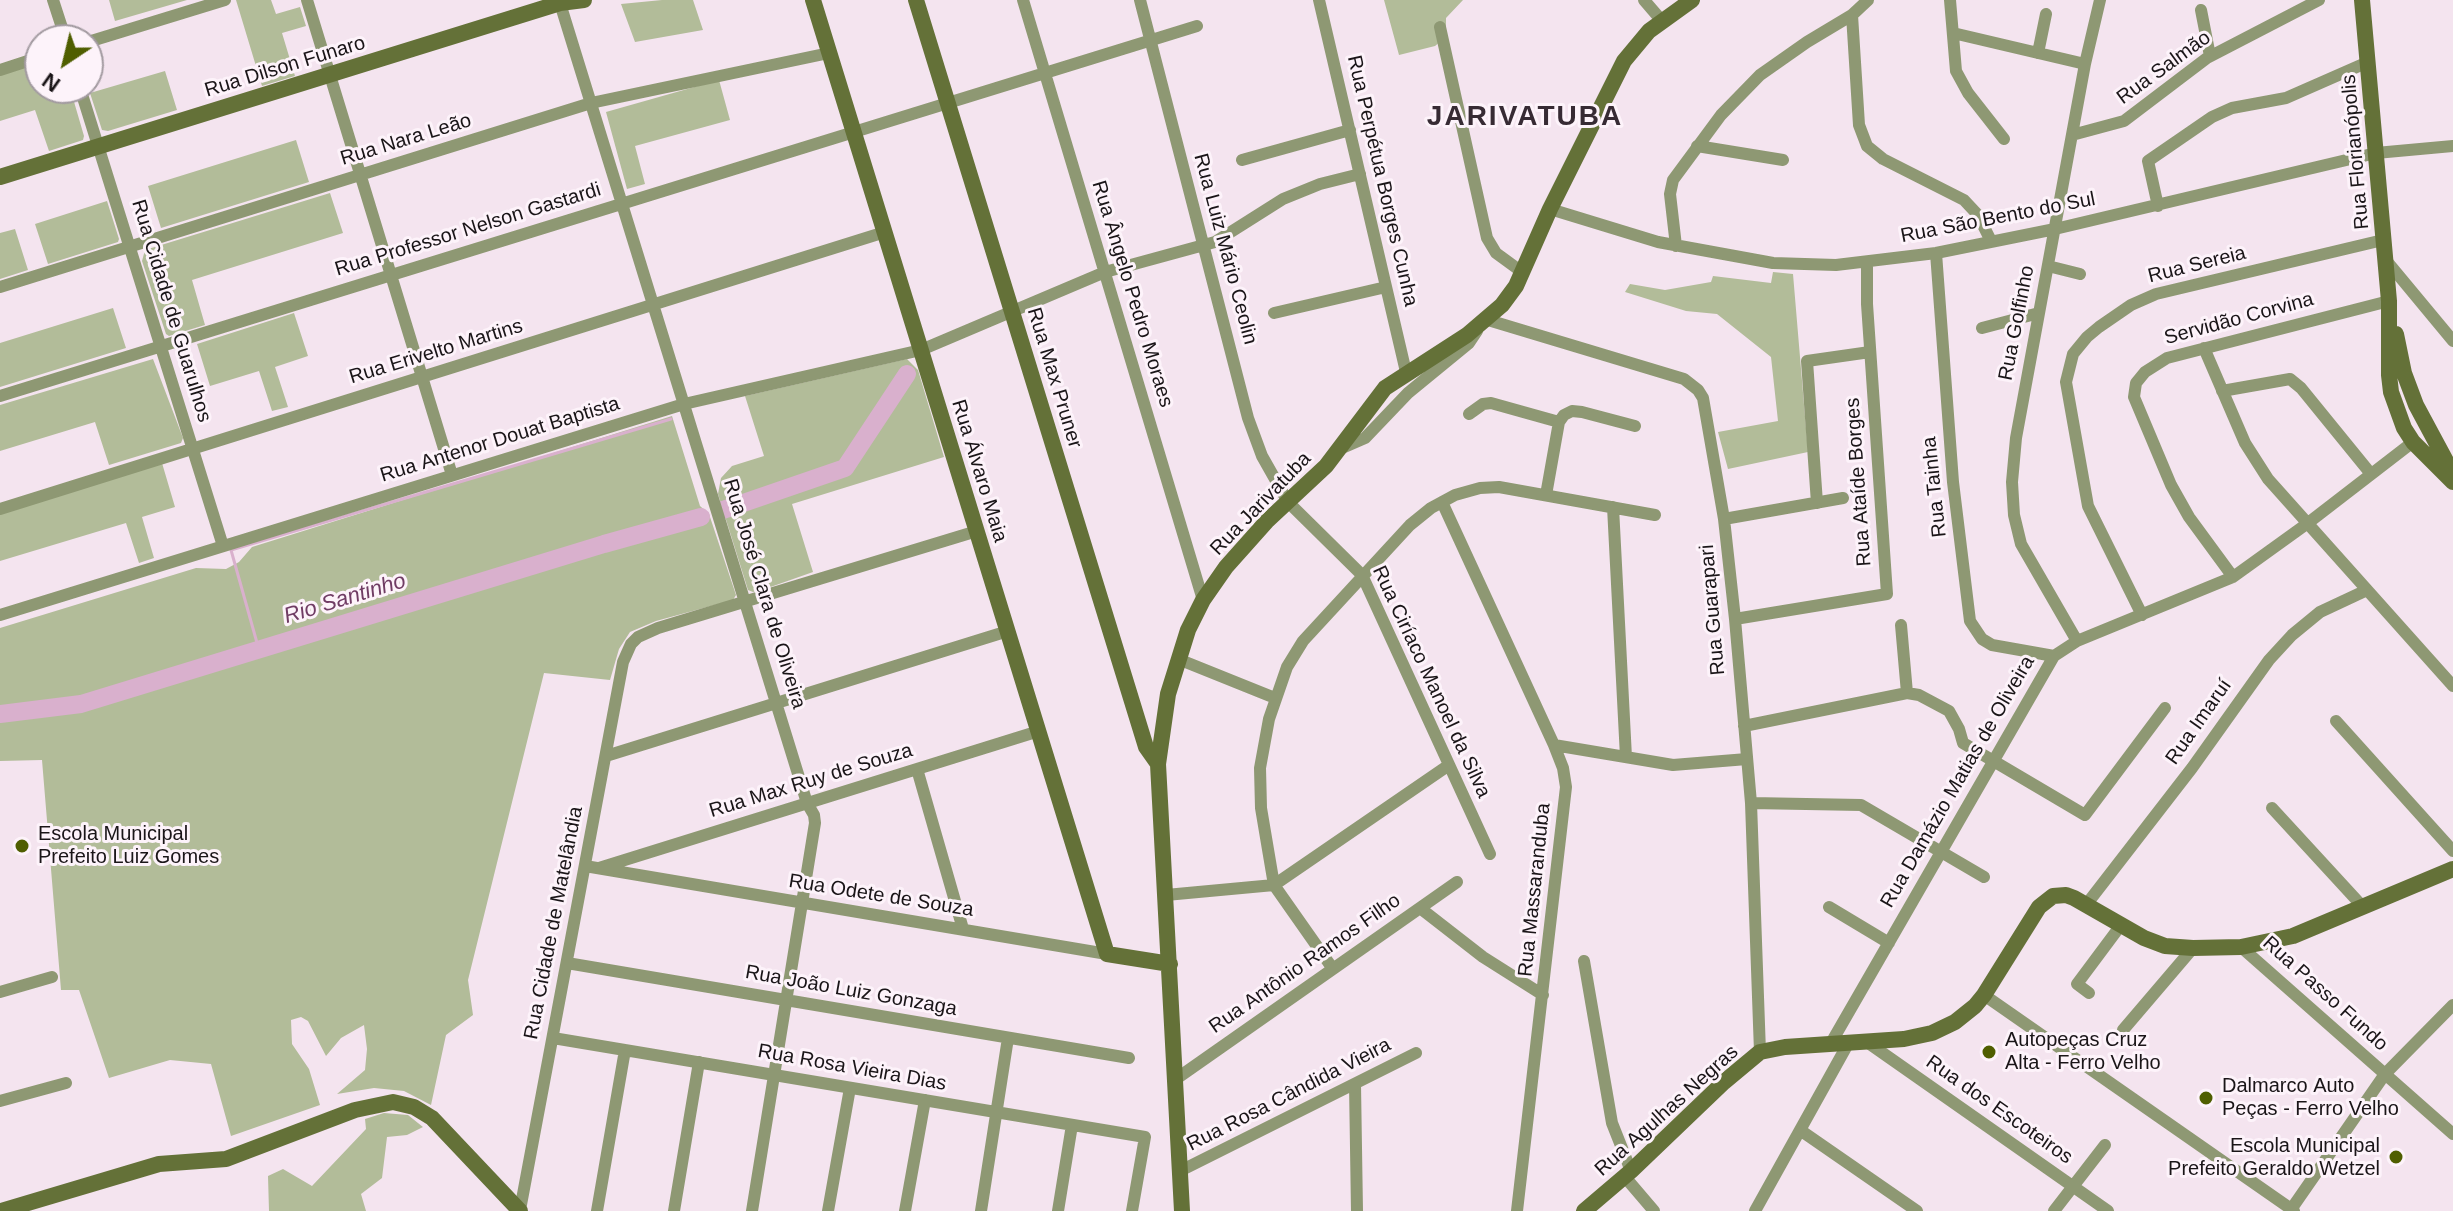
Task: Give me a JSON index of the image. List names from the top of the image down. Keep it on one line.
{"streets":{"street":["Rua Dilson Funaro","Rua Salmão","Rua Nara Leão","Rua Florianópolis","Rua Perpétua Borges Cunha","Rua São Bento do Sul","Rua Professor Nelson Gastardi","Rua Luiz Mário Ceolin","Rua Sereia","Rua Ângelo Pedro Moraes","Rua Cidade de Guarulhos","Servidão Corvina","Rua Golfinho","Rua Erivelto Martins","Rua Max Pruner","Rua Antenor Douat Baptista","Rua Álvaro Maia","Rua Ataíde Borges","Rua Tainha","Rua Jarivatuba","Rua José Clara de Oliveira","Rua Guarapari","Rua Ciríaco Manoel da Silva","Rua Imaruí","Rua Max Ruy de Souza","Rua Damázio Matias de Oliveira","Rua Massaranduba","Rua Odete de Souza","Rua Cidade de Matelândia","Rua Antônio Ramos Filho","Rua João Luiz Gonzaga","Rua Passo Fundo","Rua Rosa Vieira Dias","Rua Rosa Cândida Vieira","Rua dos Escoteiros","Rua Agulhas Negras"]},"crossings":[["Rua Dilson Funaro","Rua Cidade de Guarulhos"],["Rua Dilson Funaro","Rua José Clara de Oliveira"],["Rua Salmão","Rua Golfinho"],["Rua Nara Leão","Rua Cidade de Guarulhos"],["Rua Nara Leão","Rua Álvaro Maia"],["Rua Nara Leão","Rua José Clara de Oliveira"],["Rua Florianópolis","Rua São Bento do Sul"],["Rua Florianópolis","Rua Sereia"],["Rua Florianópolis","Servidão Corvina"],["Rua Florianópolis","Rua Damázio Matias de Oliveira"],["Rua Perpétua Borges Cunha","Rua Antenor Douat Baptista"],["Rua Perpétua Borges Cunha","Rua Jarivatuba"],["Rua São Bento do Sul","Rua Golfinho"],["Rua São Bento do Sul","Rua Ataíde Borges"],["Rua São Bento do Sul","Rua Tainha"],["Rua São Bento do Sul","Rua Jarivatuba"],["Rua Professor Nelson Gastardi","Rua Luiz Mário Ceolin"],["Rua Professor Nelson Gastardi","Rua Ângelo Pedro Moraes"],["Rua Professor Nelson Gastardi","Rua Cidade de Guarulhos"],["Rua Professor Nelson Gastardi","Rua Max Pruner"],["Rua Professor Nelson Gastardi","Rua Álvaro Maia"],["Rua Professor Nelson Gastardi","Rua José Clara de Oliveira"],["Rua Luiz Mário Ceolin","Rua Antenor Douat Baptista"],["Rua Luiz Mário Ceolin","Rua Jarivatuba"],["Rua Luiz Mário Ceolin","Rua Ciríaco Manoel da Silva"],["Rua Sereia","Rua Damázio Matias de Oliveira"],["Rua Ângelo Pedro Moraes","Rua Antenor Douat Baptista"],["Rua Ângelo Pedro Moraes","Rua Jarivatuba"],["Rua Cidade de Guarulhos","Rua Erivelto Martins"],["Rua Cidade de Guarulhos","Rua Antenor Douat Baptista"],["Servidão Corvina","Rua Damázio Matias de Oliveira"],["Rua Golfinho","Rua Damázio Matias de Oliveira"],["Rua Erivelto Martins","Rua Álvaro Maia"],["Rua Erivelto Martins","Rua José Clara de Oliveira"],["Rua Max Pruner","Rua Antenor Douat Baptista"],["Rua Max Pruner","Rua Jarivatuba"],["Rua Antenor Douat Baptista","Rua Álvaro Maia"],["Rua Antenor Douat Baptista","Rua José Clara de Oliveira"],["Rua Álvaro Maia","Rua Max Ruy de Souza"],["Rua Álvaro Maia","Rua Odete de Souza"],["Rua Ataíde Borges","Rua Guarapari"],["Rua Tainha","Rua Damázio Matias de Oliveira"],["Rua Jarivatuba","Rua Guarapari"],["Rua Jarivatuba","Rua Ciríaco Manoel da Silva"],["Rua Jarivatuba","Rua Odete de Souza"],["Rua Jarivatuba","Rua Antônio Ramos Filho"],["Rua Jarivatuba","Rua Rosa Cândida Vieira"],["Rua José Clara de Oliveira","Rua Max Ruy de Souza"],["Rua José Clara de Oliveira","Rua Odete de Souza"],["Rua José Clara de Oliveira","Rua Cidade de Matelândia"],["Rua José Clara de Oliveira","Rua João Luiz Gonzaga"],["Rua José Clara de Oliveira","Rua Rosa Vieira Dias"],["Rua Guarapari","Rua Agulhas Negras"],["Rua Imaruí","Rua Agulhas Negras"],["Rua Max Ruy de Souza","Rua Odete de Souza"],["Rua Max Ruy de Souza","Rua Cidade de Matelândia"],["Rua Damázio Matias de Oliveira","Rua Agulhas Negras"],["Rua Odete de Souza","Rua Cidade de Matelândia"],["Rua Cidade de Matelândia","Rua João Luiz Gonzaga"],["Rua Cidade de Matelândia","Rua Rosa Vieira Dias"],["Rua Passo Fundo","Rua Agulhas Negras"],["Rua dos Escoteiros","Rua Agulhas Negras"]],"districts":["JARIVATUBA"],"water":["Rio Santinho"],"places":["Escola Municipal Prefeito Luiz Gomes","Autopeças Cruz Alta - Ferro Velho","Dalmarco Auto Peças - Ferro Velho","Escola Municipal Prefeito Geraldo Wetzel"],"north":"bottom left"}
